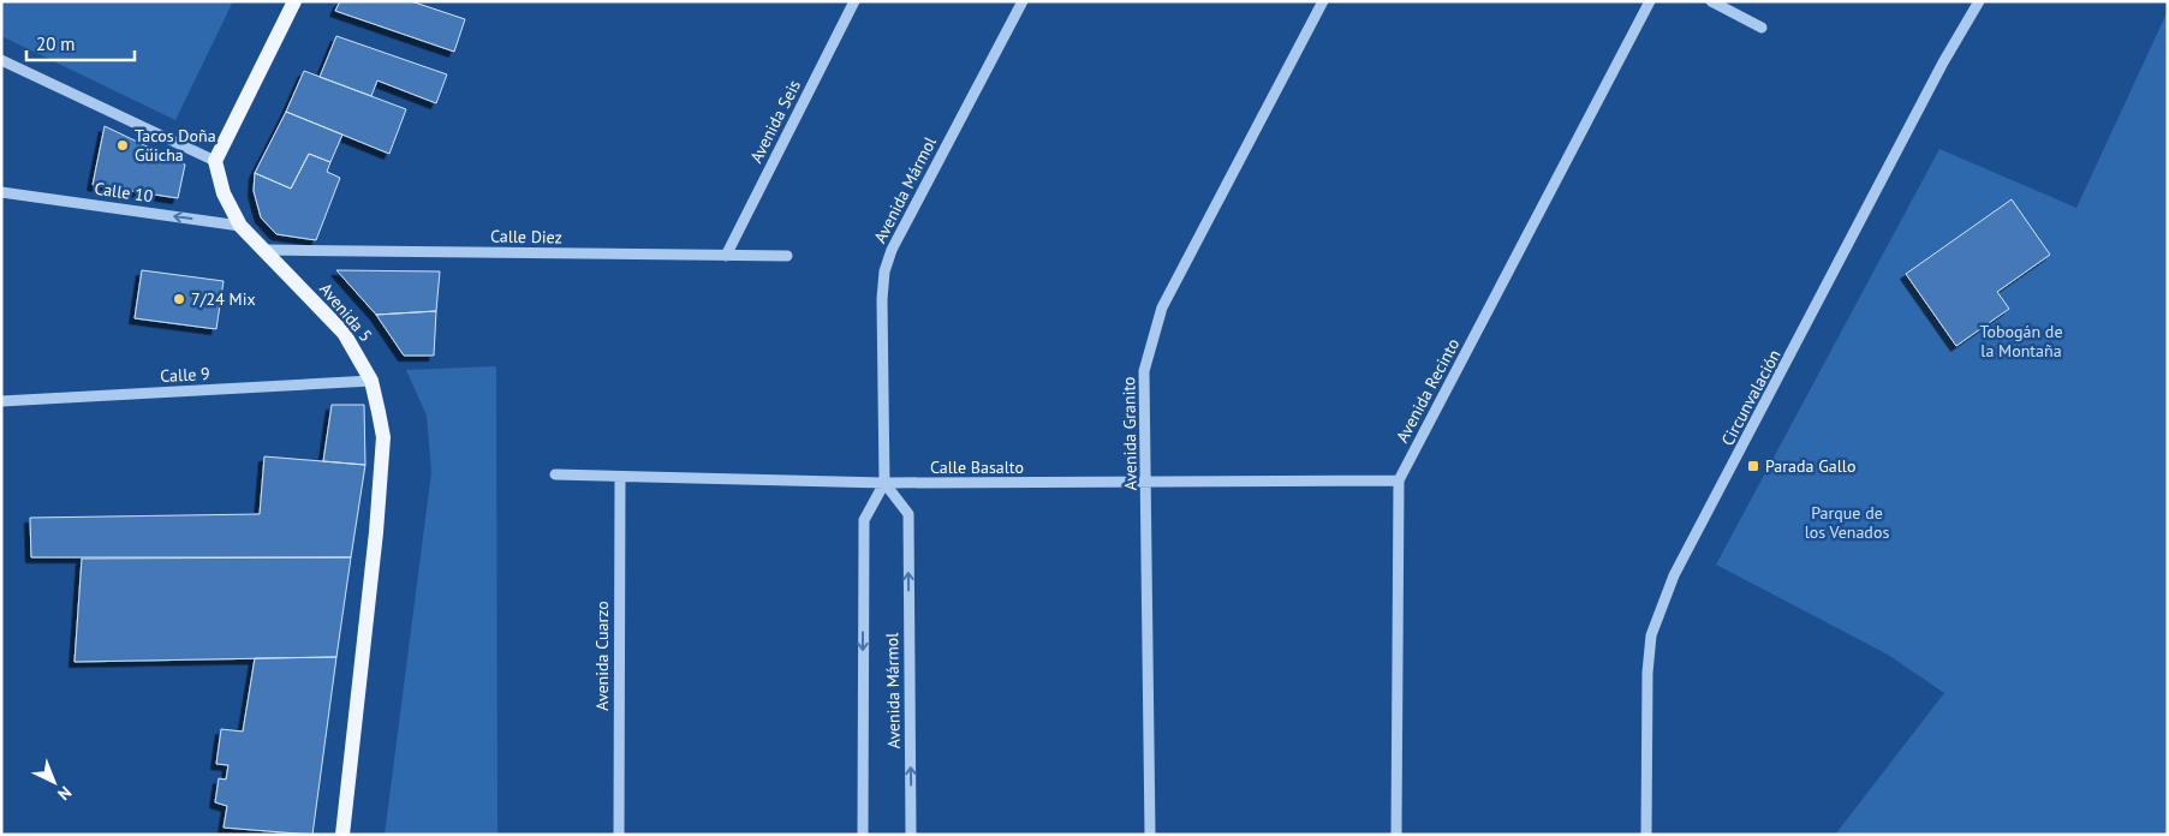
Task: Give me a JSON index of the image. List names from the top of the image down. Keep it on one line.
{"streets":{"main road":["Avenida 5"],"street":["Avenida Seis","Avenida Mármol","Calle 10","Calle Diez","Calle 9","Avenida Recinto","Circunvalación","Avenida Granito","Calle Basalto","Avenida Cuarzo"]},"crossings":[["Avenida Seis","Calle Diez"],["Avenida Mármol","Calle Basalto"],["Calle 10","Avenida 5"],["Calle Diez","Avenida 5"],["Avenida 5","Calle 9"],["Avenida Recinto","Calle Basalto"],["Avenida Granito","Calle Basalto"],["Calle Basalto","Avenida Cuarzo"]],"parks":["Tobogán de la Montaña","Parque de los Venados"],"places":{"other":["Tacos Doña Güicha","7/24 Mix"],"transit":["Parada Gallo"]},"scale_bar":"20 m","north":"bottom right"}
